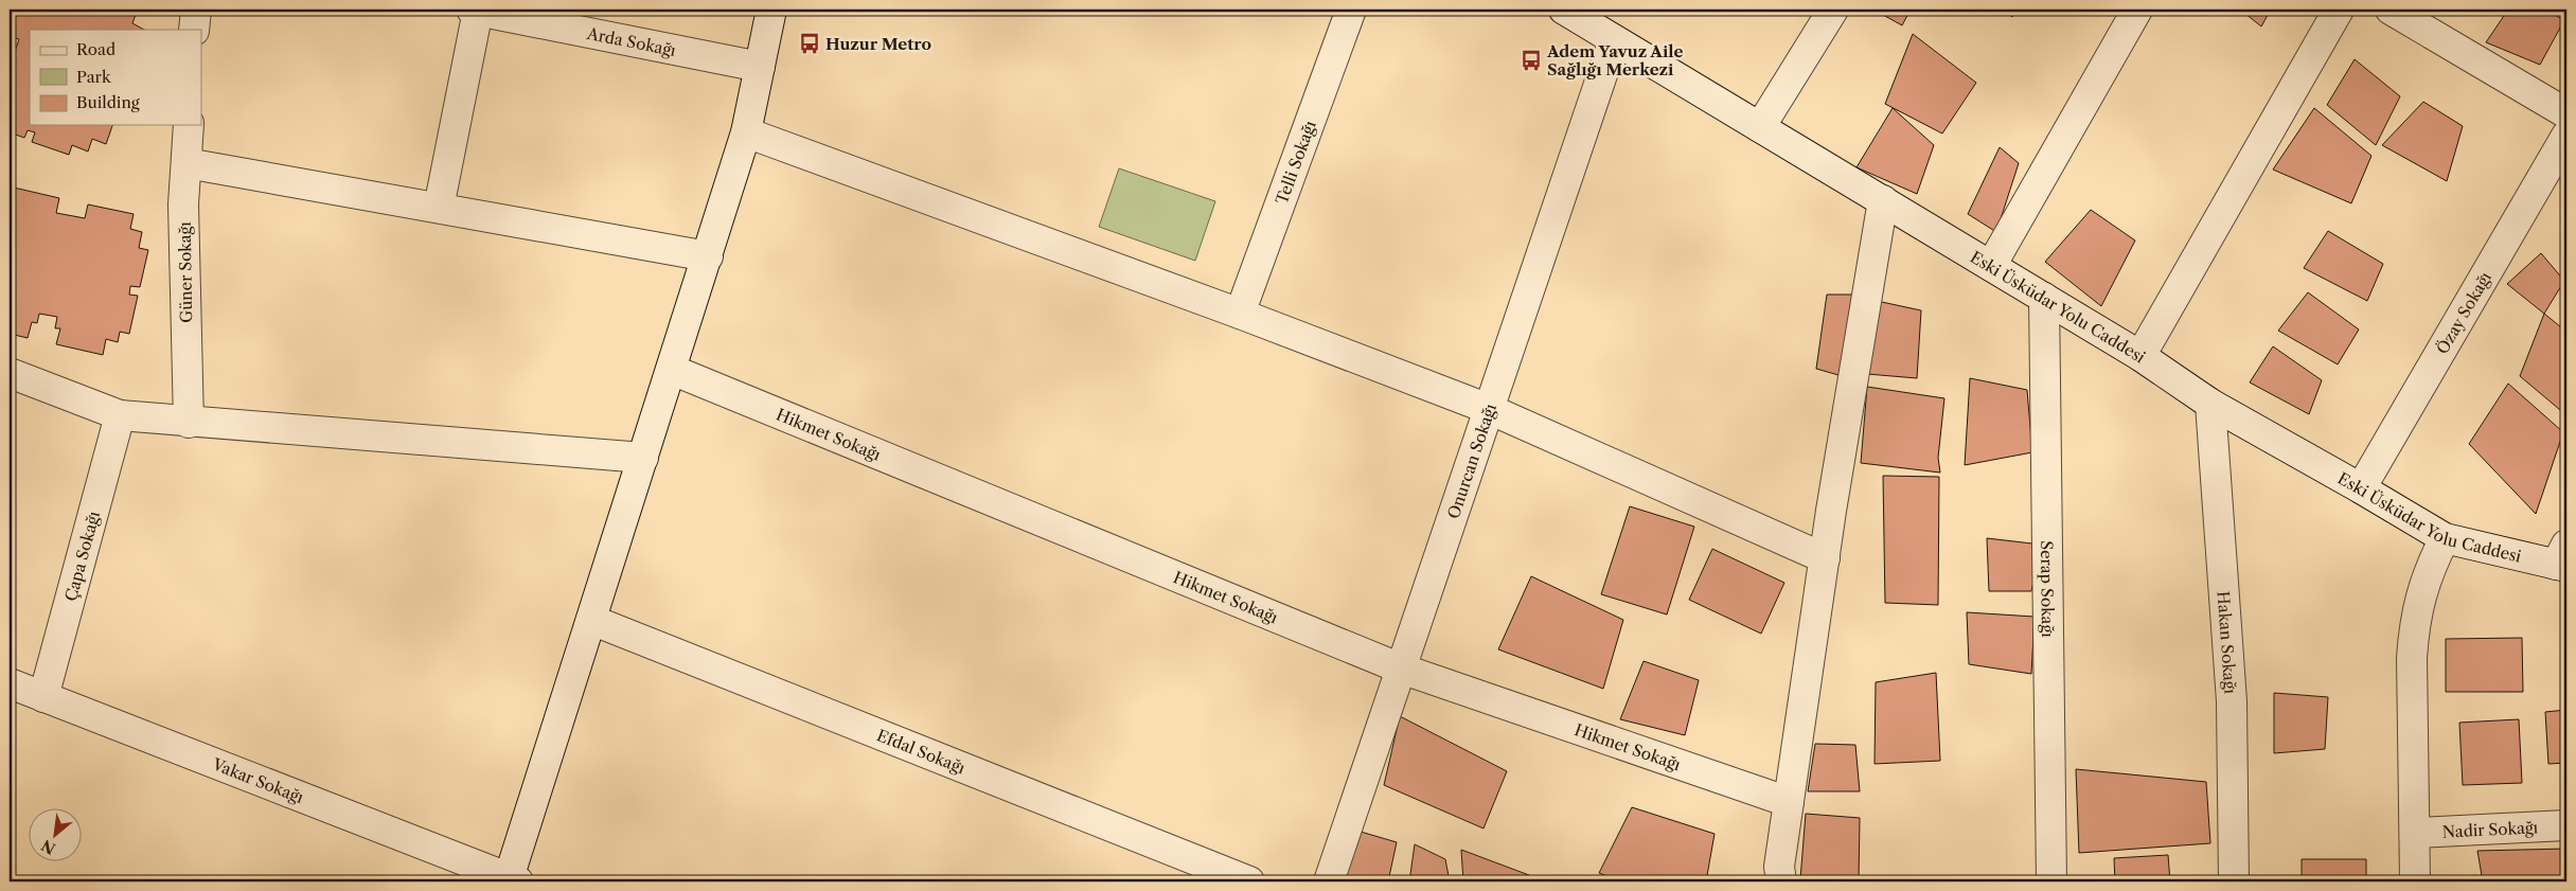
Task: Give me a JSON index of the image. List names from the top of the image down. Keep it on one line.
{"streets":{"street":["Arda Sokağı","Telli Sokağı","Güner Sokağı","Eski Üsküdar Yolu Caddesi","Özay Sokağı","Hikmet Sokağı","Onurcan Sokağı","Çapa Sokağı","Serap Sokağı","Hakan Sokağı","Efdal Sokağı","Vakar Sokağı","Nadir Sokağı"]},"crossings":[["Eski Üsküdar Yolu Caddesi","Özay Sokağı"],["Eski Üsküdar Yolu Caddesi","Onurcan Sokağı"],["Eski Üsküdar Yolu Caddesi","Serap Sokağı"],["Eski Üsküdar Yolu Caddesi","Hakan Sokağı"],["Hikmet Sokağı","Onurcan Sokağı"],["Çapa Sokağı","Vakar Sokağı"]],"places":{"bus stop":["Huzur Metro","Adem Yavuz Aile Sağlığı Merkezi"]},"legend":["Road","Park","Building"],"north":"bottom left"}
